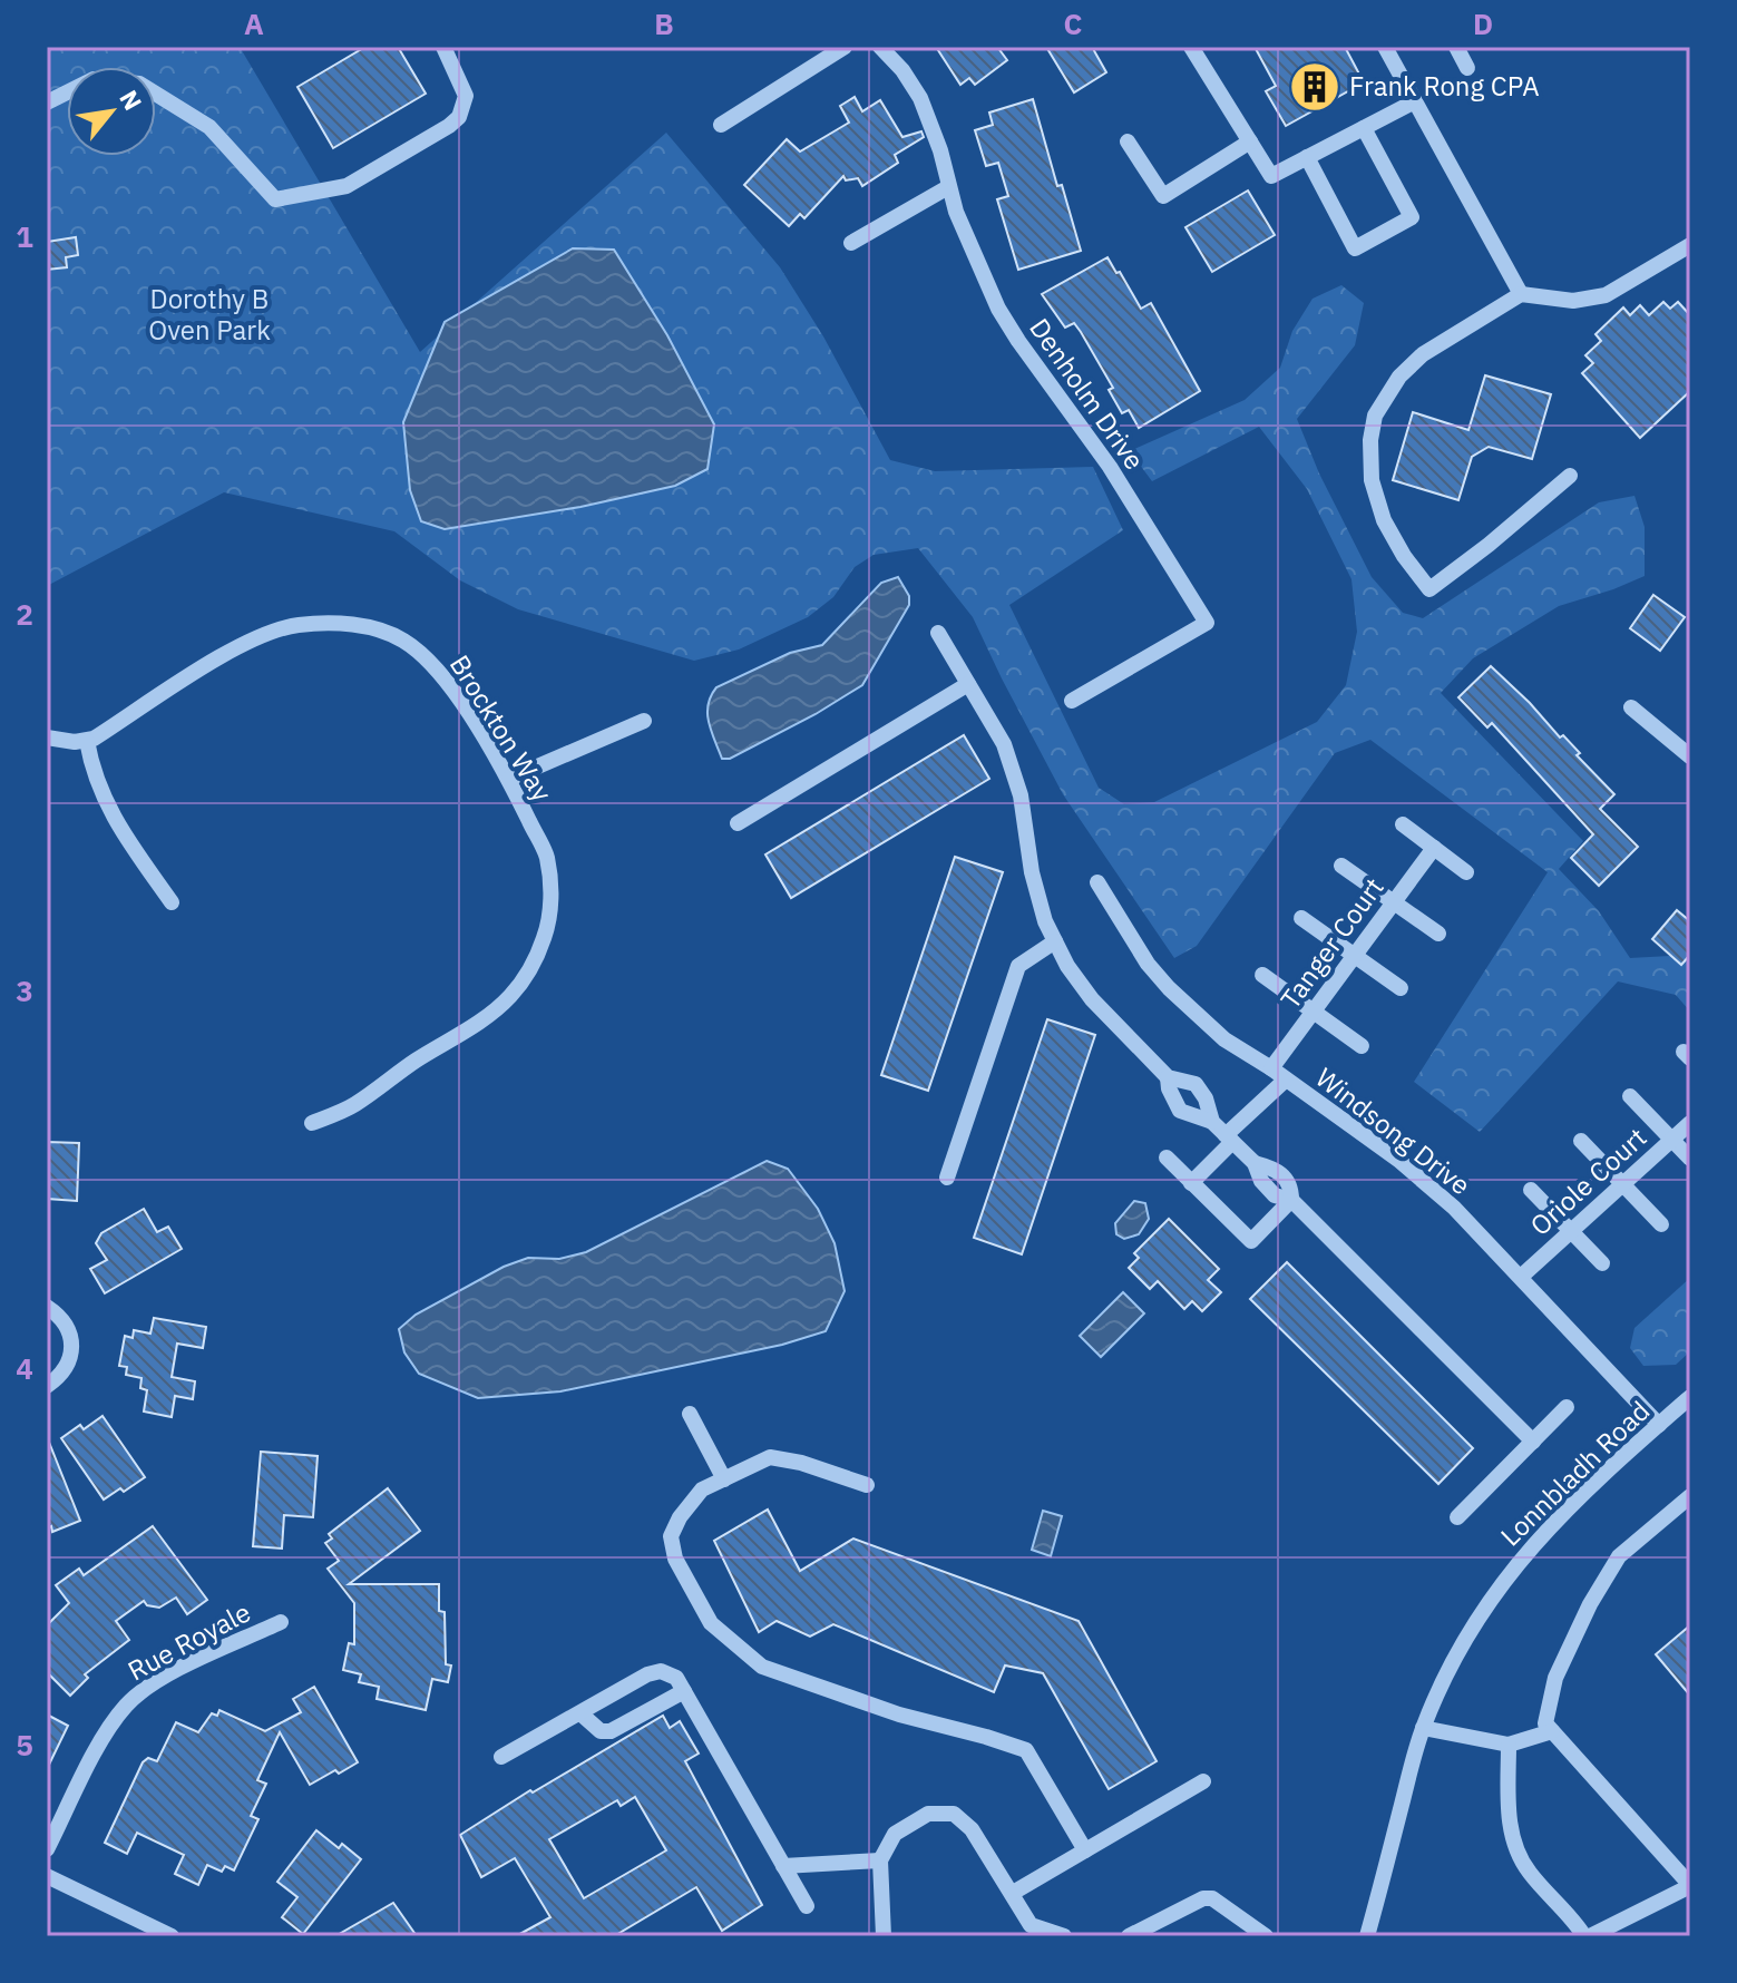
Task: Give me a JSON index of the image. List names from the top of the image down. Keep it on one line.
{"streets":{"street":["Denholm Drive","Brockton Way","Tanger Court","Windsong Drive","Oriole Court","Lonnbladh Road","Rue Royale"]},"crossings":[["Tanger Court","Windsong Drive"],["Windsong Drive","Oriole Court"],["Windsong Drive","Lonnbladh Road"]],"parks":["Dorothy B Oven Park"],"places":{"building":["Frank Rong CPA"]},"north":"top right","grid":{"columns":["A","B","C","D"],"rows":["1","2","3","4","5"]}}
